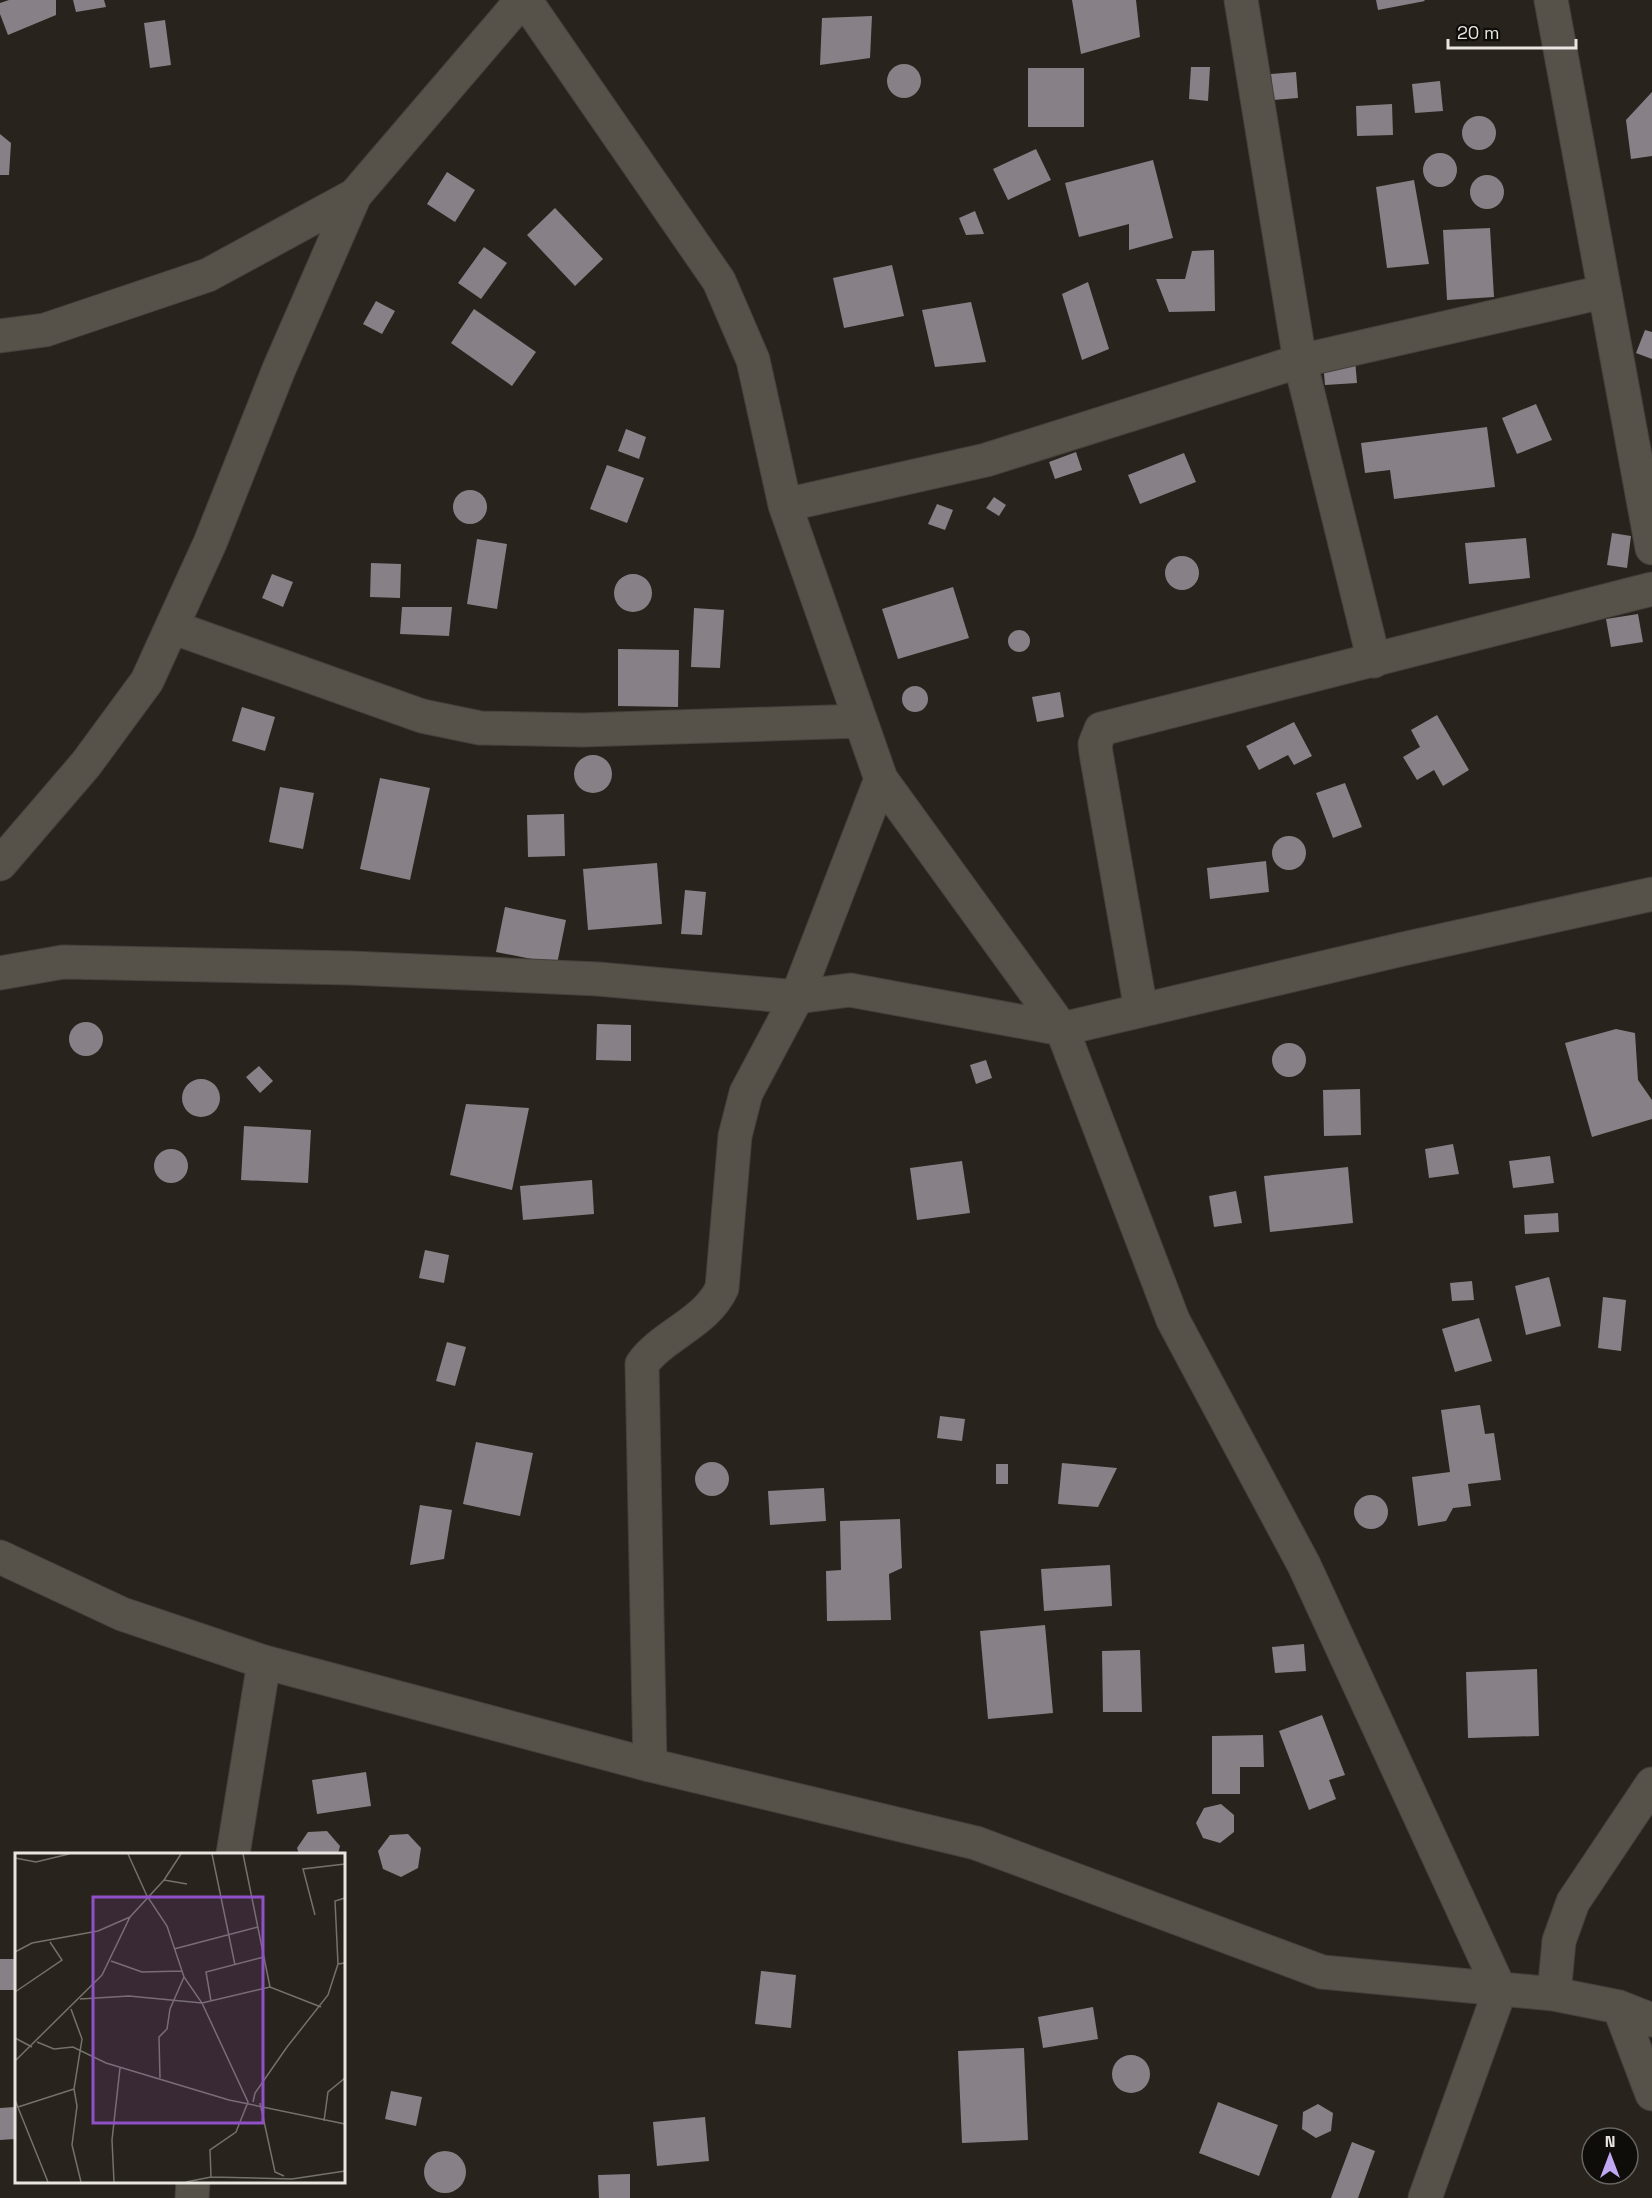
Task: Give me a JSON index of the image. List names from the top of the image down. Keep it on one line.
{"scale_bar":"20 m","north":"top"}
